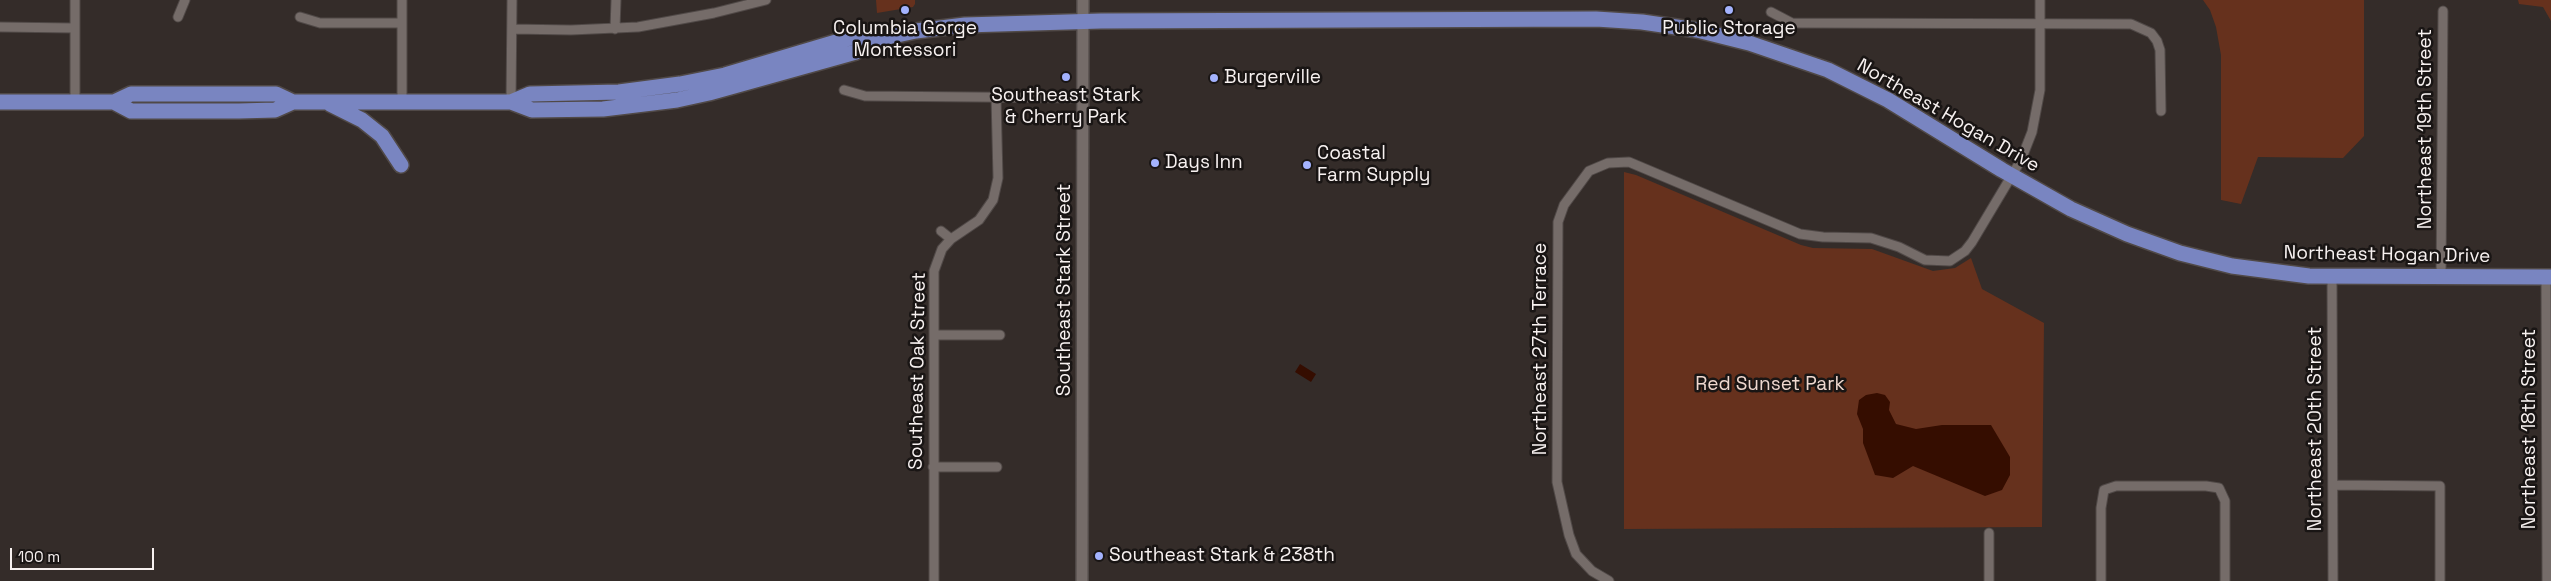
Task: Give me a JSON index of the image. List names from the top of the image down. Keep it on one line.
{"streets":{"highway":["Northeast Hogan Drive"],"main road":["Southeast Stark Street"],"street":["Northeast 19th Street","Northeast 27th Terrace","Southeast Oak Street","Northeast 20th Street","Northeast 18th Street"]},"crossings":[["Northeast Hogan Drive","Northeast 19th Street"],["Northeast Hogan Drive","Southeast Stark Street"],["Northeast Hogan Drive","Northeast 27th Terrace"],["Northeast Hogan Drive","Northeast 20th Street"],["Northeast Hogan Drive","Northeast 18th Street"]],"parks":["Red Sunset Park"],"places":["Columbia Gorge Montessori","Public Storage","Southeast Stark & Cherry Park","Burgerville","Days Inn","Coastal Farm Supply","Southeast Stark & 238th"],"scale_bar":"100 m"}
